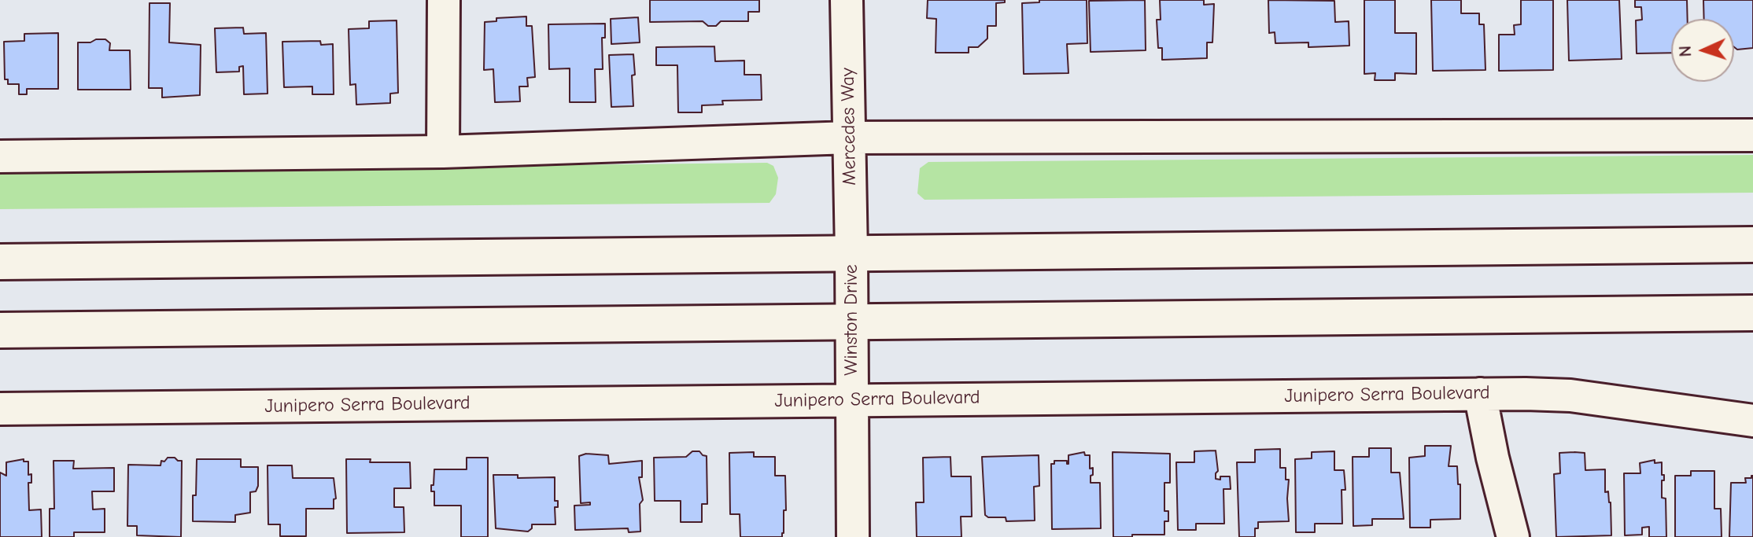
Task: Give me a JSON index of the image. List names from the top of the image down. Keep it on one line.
{"streets":{"street":["Mercedes Way","Winston Drive","Junipero Serra Boulevard"]},"crossings":[["Mercedes Way","Winston Drive"],["Winston Drive","Junipero Serra Boulevard"]],"north":"left"}
